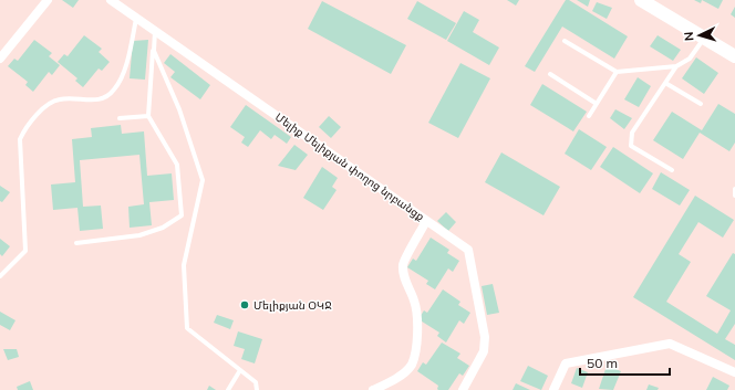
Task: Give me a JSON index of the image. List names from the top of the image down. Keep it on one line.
{"streets":{"street":["Մելիք Մելիքյան փողոց նրբանցք"]},"places":["Մելիքյան ՕԿՋ"],"scale_bar":"50 m","north":"left"}
